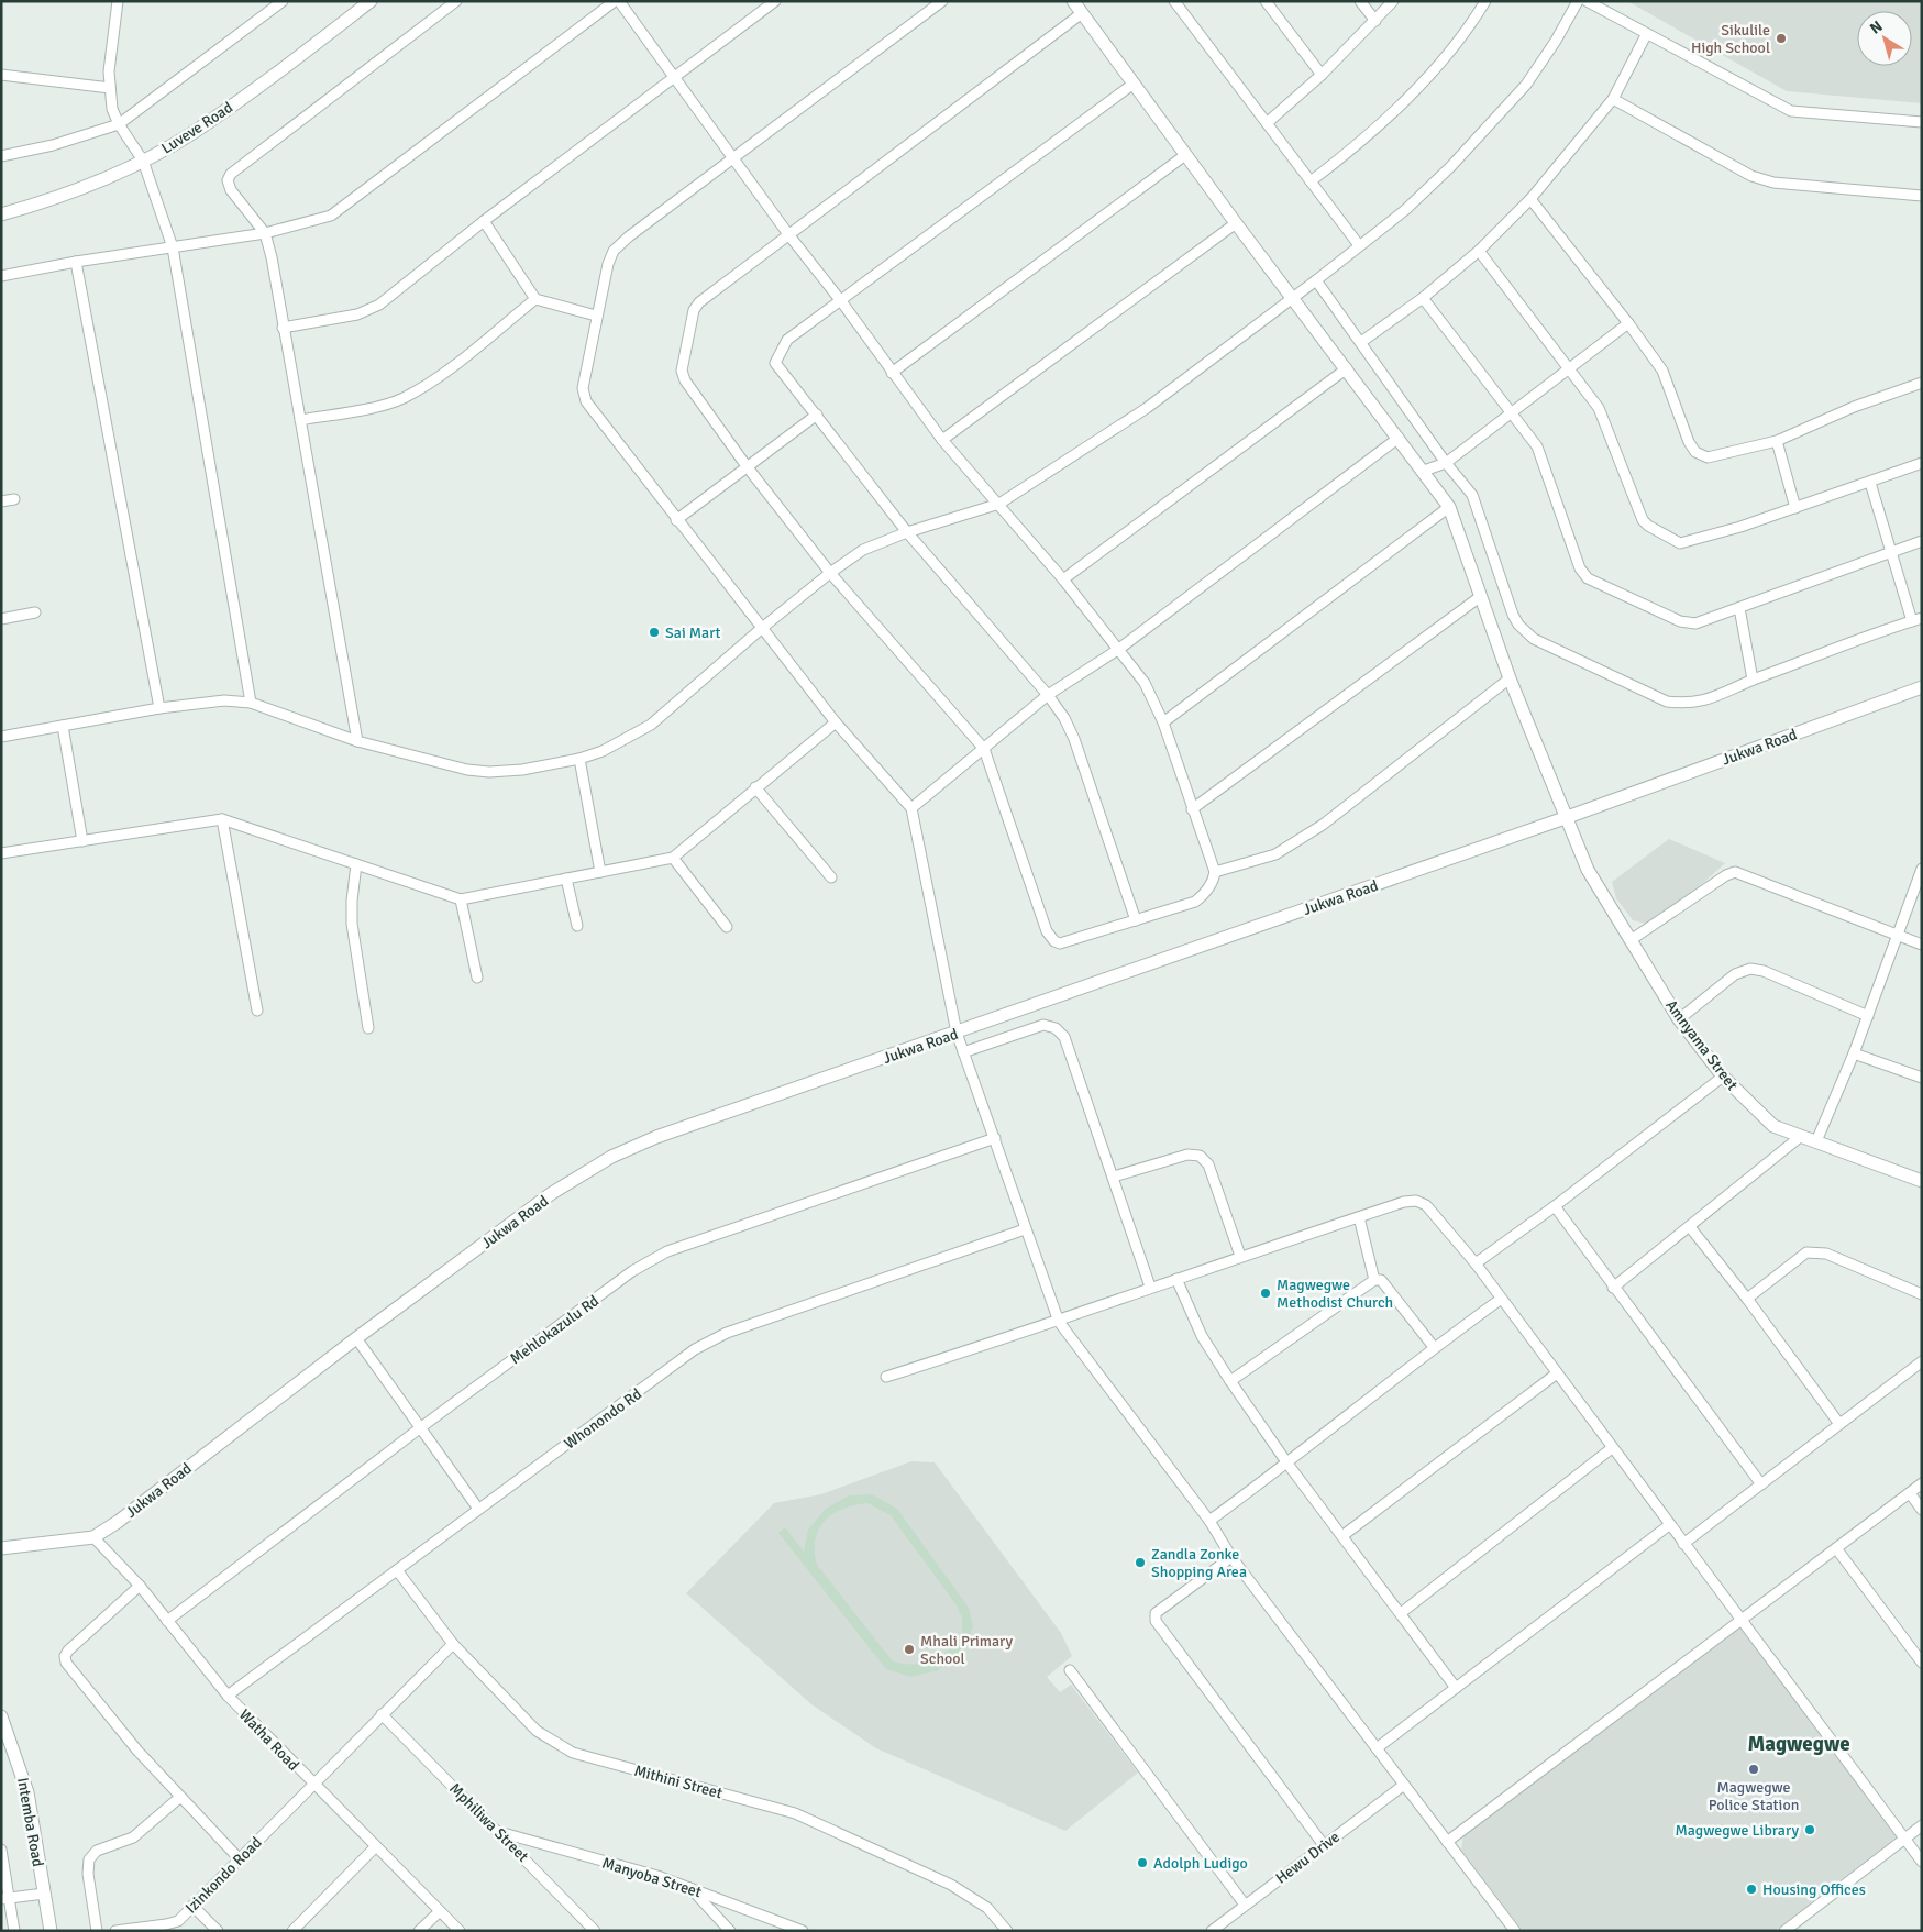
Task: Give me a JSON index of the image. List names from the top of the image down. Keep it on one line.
{"streets":{"street":["Luveve Road","Jukwa Road","Amnyama Street","Mehlokazulu Rd","Whonondo Rd","Watha Road","Mithini Street","Intemba Road","Mphiliwa Street","Hewu Drive","Izinkondo Road","Manyoba Street"]},"crossings":[["Jukwa Road","Amnyama Street"],["Jukwa Road","Watha Road"],["Mehlokazulu Rd","Watha Road"],["Whonondo Rd","Watha Road"],["Whonondo Rd","Mithini Street"],["Watha Road","Izinkondo Road"],["Mithini Street","Izinkondo Road"],["Mphiliwa Street","Izinkondo Road"],["Mphiliwa Street","Manyoba Street"]],"districts":["Magwegwe"],"places":["Sikulile High School","Sai Mart","Magwegwe Methodist Church","Zandla Zonke Shopping Area","Mhali Primary School","Magwegwe Police Station","Magwegwe Library","Adolph Ludigo","Housing Offices"],"north":"top left"}
